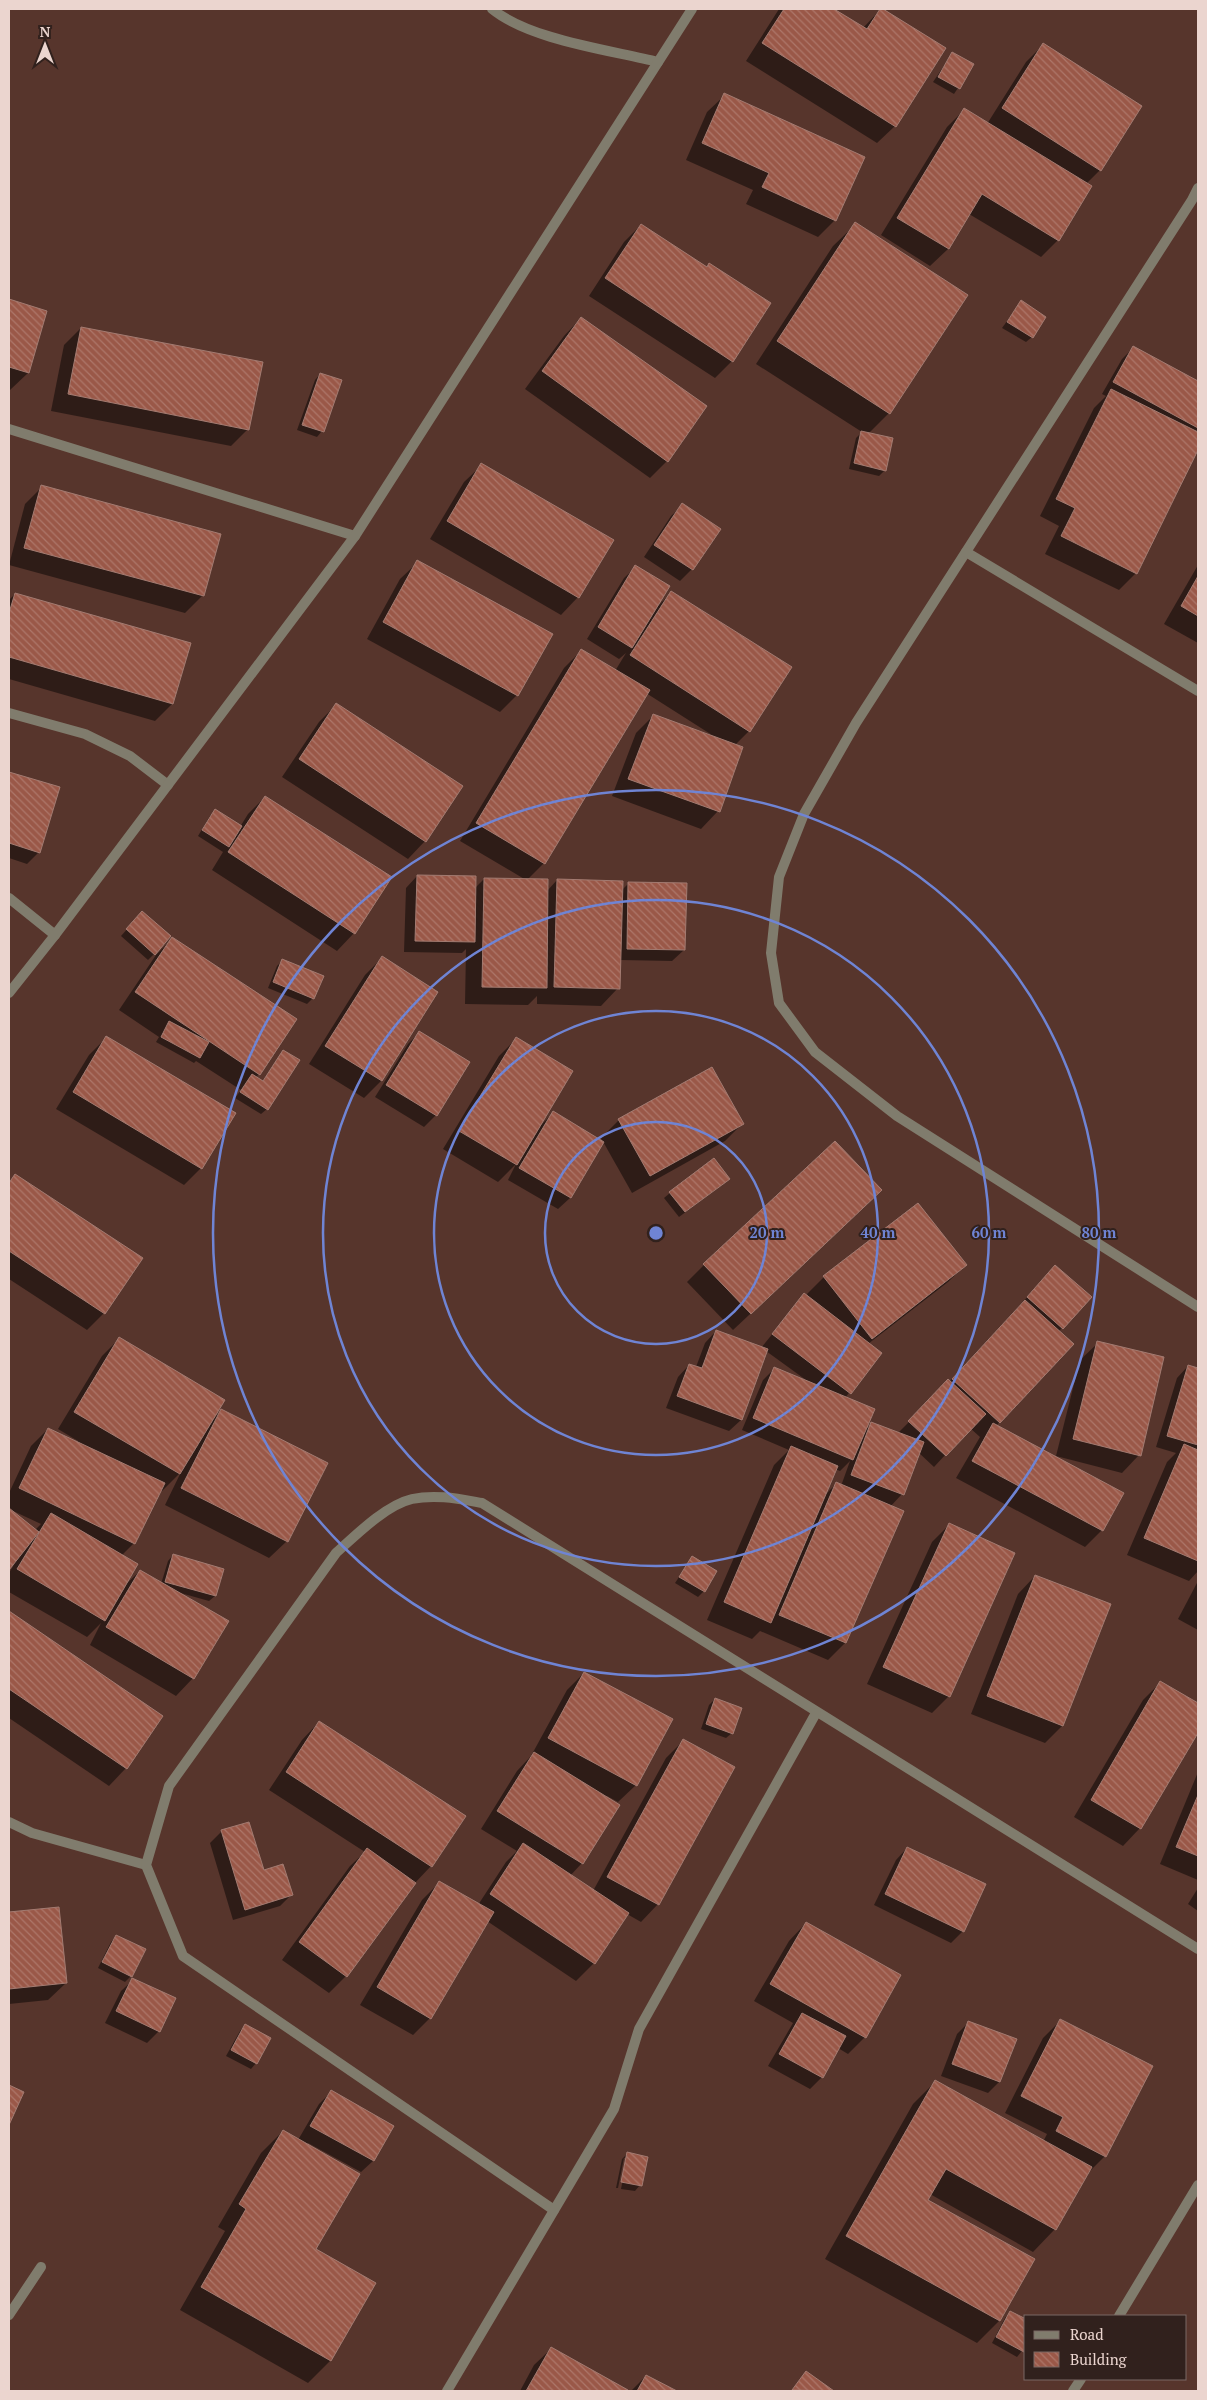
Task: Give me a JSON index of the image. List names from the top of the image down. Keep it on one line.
{"legend":["Road","Building"],"north":"top","rings":["20 m","40 m","60 m","80 m"]}
